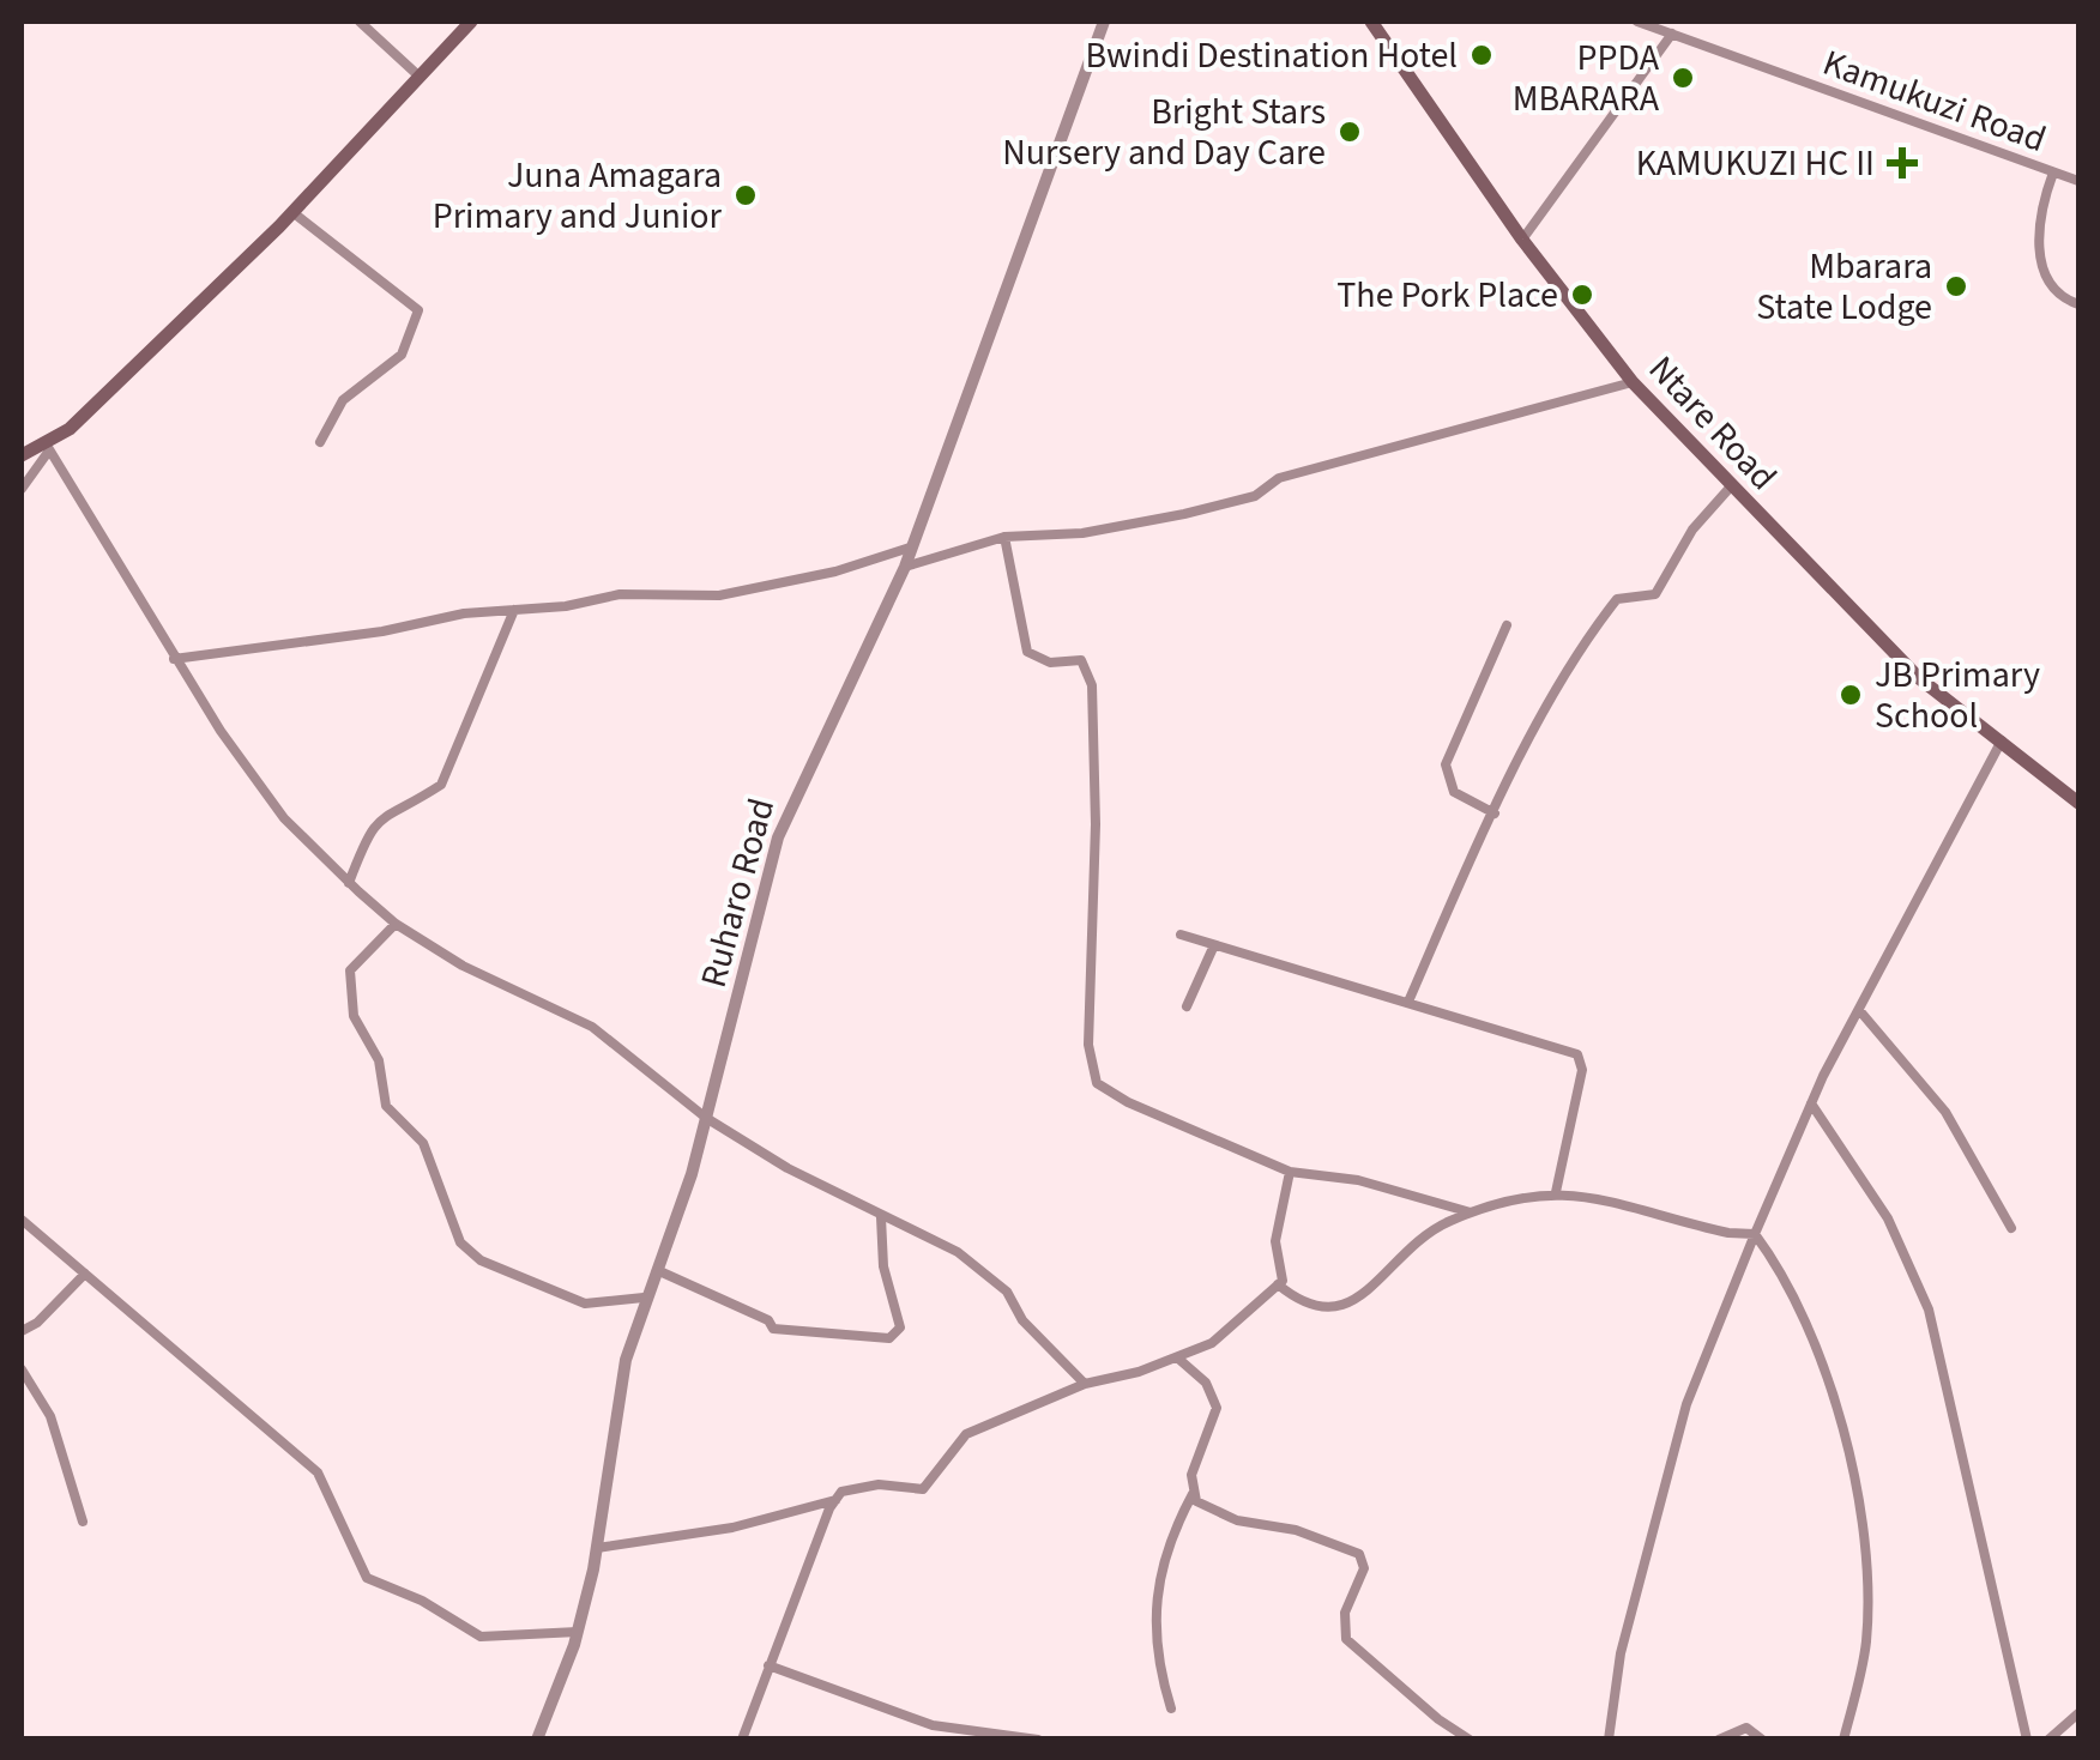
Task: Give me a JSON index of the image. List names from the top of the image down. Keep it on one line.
{"streets":{"main road":["Ntare Road"],"street":["Kamukuzi Road","Ruharo Road"]},"places":{"other":["Bwindi Destination Hotel","PPDA MBARARA","Bright Stars Nursery and Day Care","Juna Amagara Primary and Junior","Mbarara State Lodge","The Pork Place","JB Primary School"],"health":["KAMUKUZI HC II"]}}
